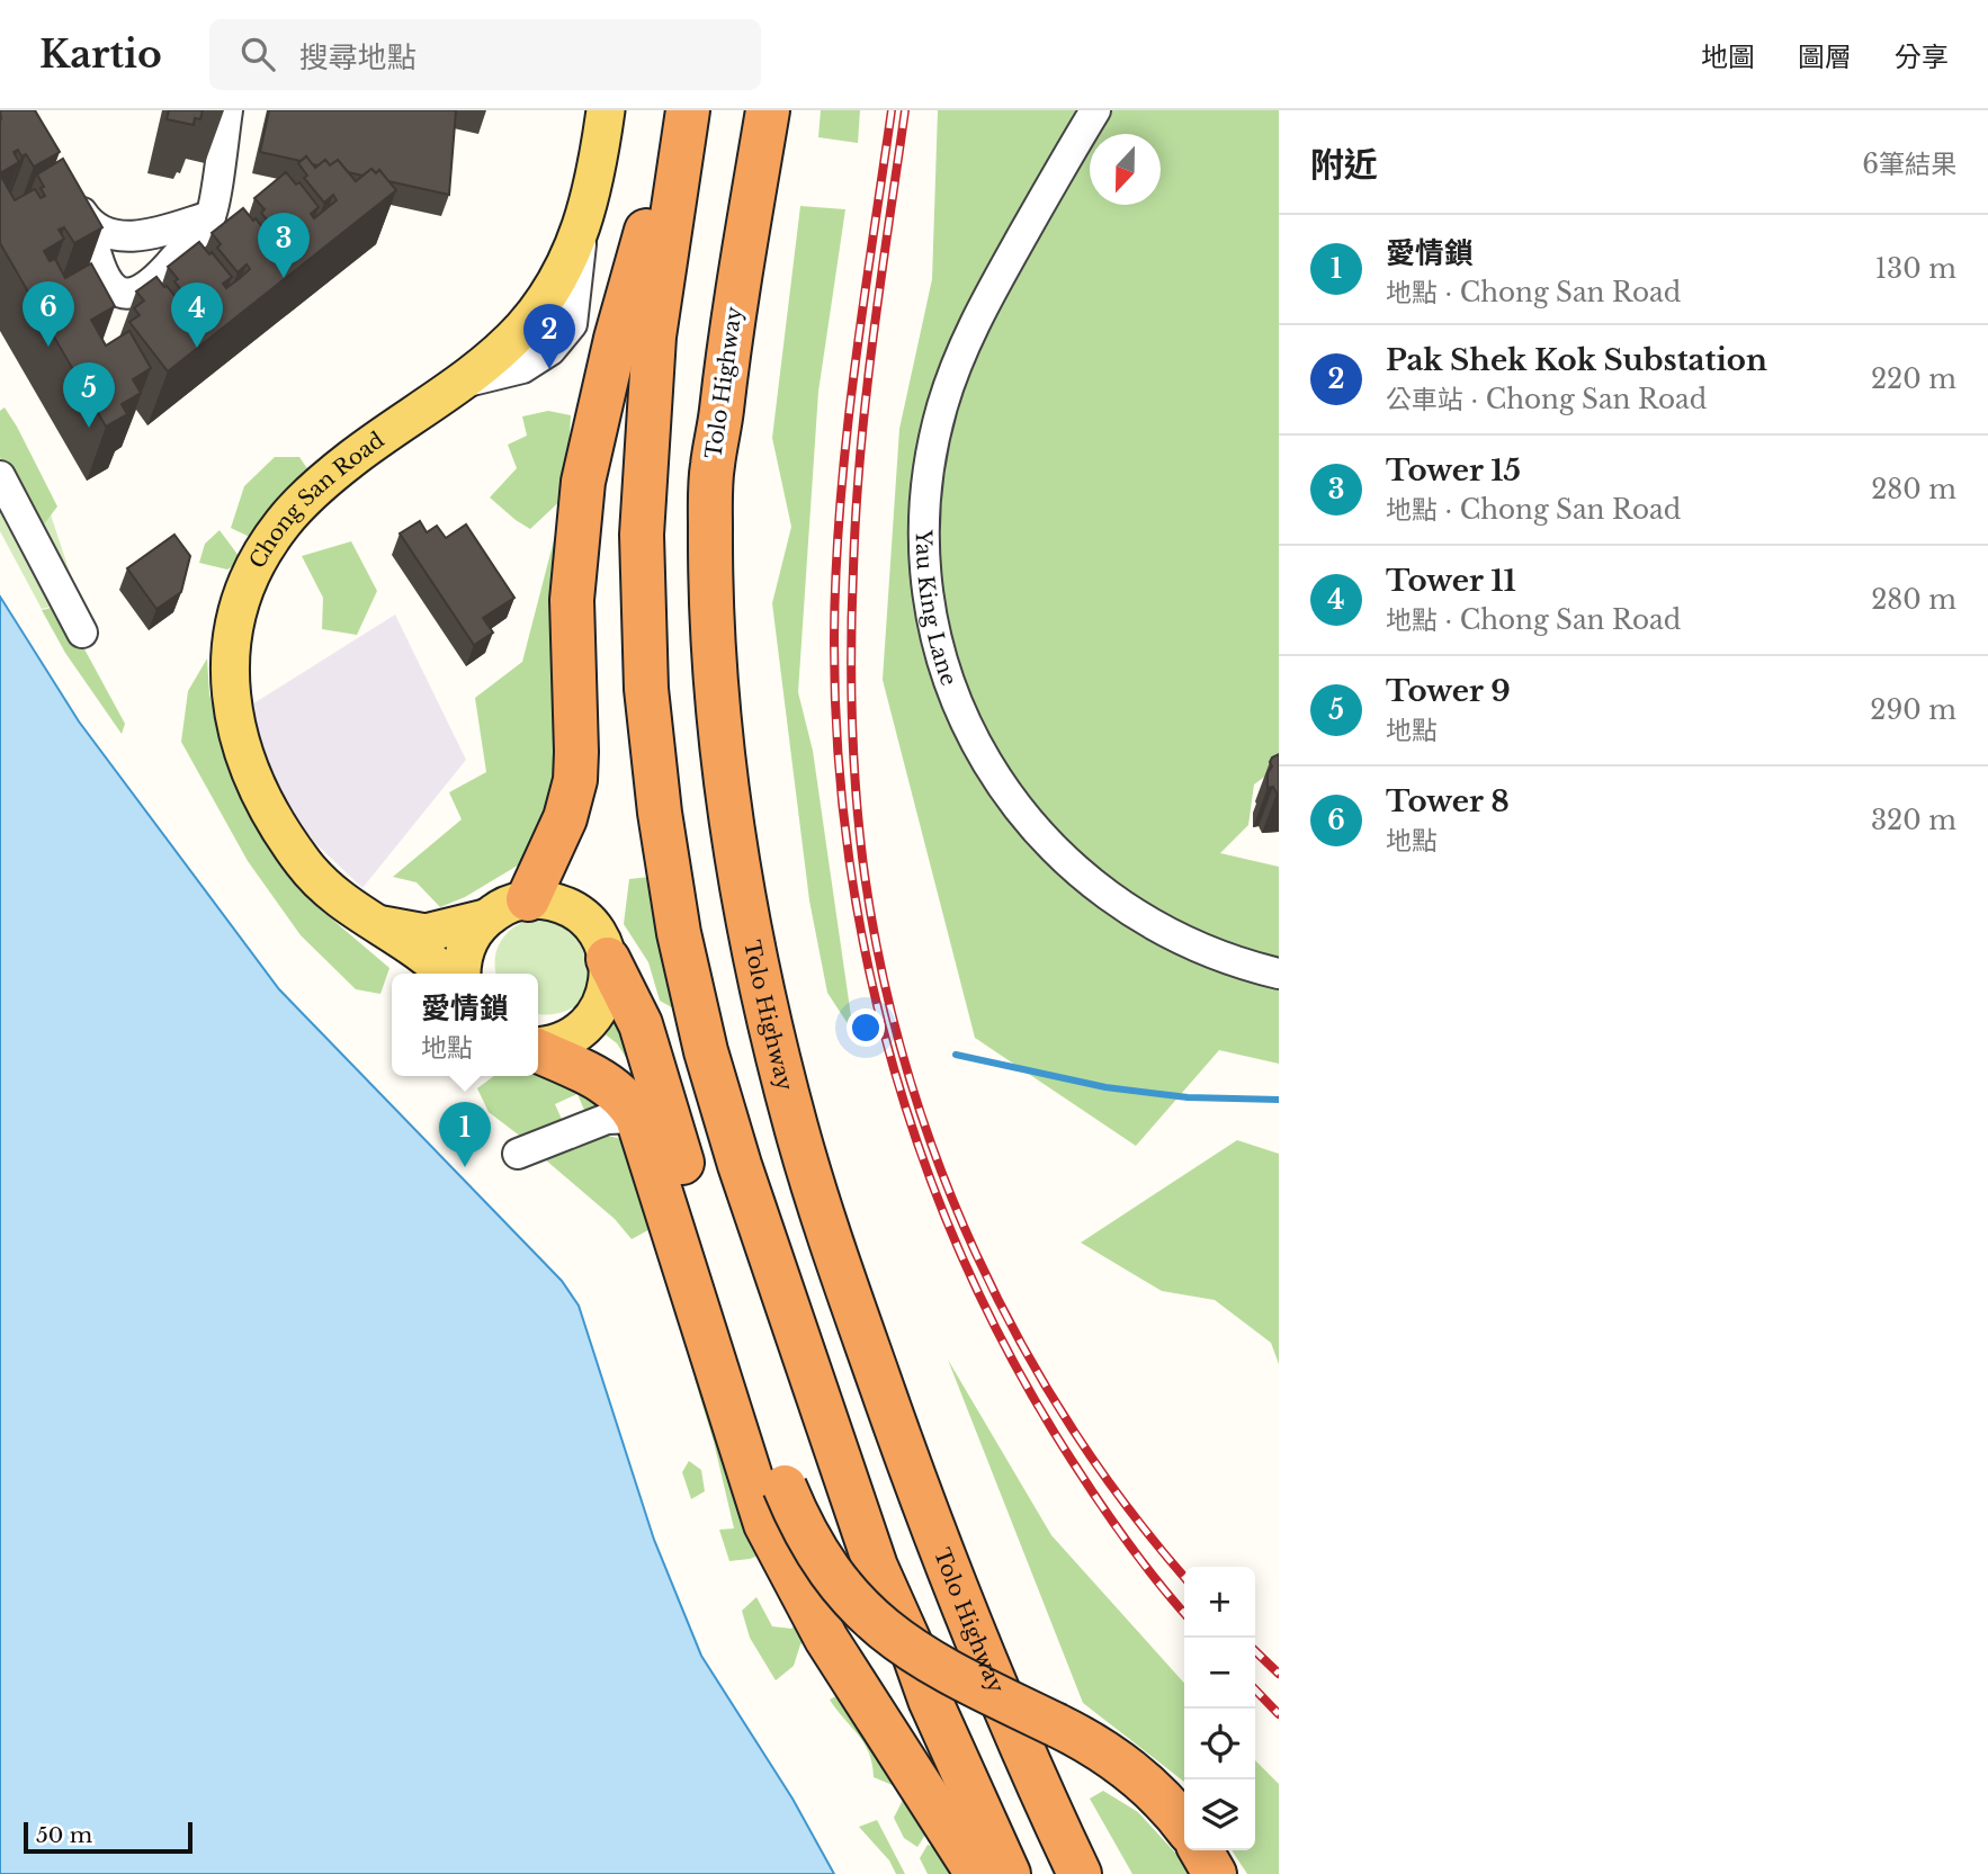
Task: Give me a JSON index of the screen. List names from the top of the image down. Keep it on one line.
{"streets":{"highway":["Tolo Highway"],"main road":["Chong San Road"],"street":["Yau King Lane"]},"scale_bar":"50 m","north":"bottom","page":{"header":"Kartio","search":"搜尋地點","nav":["地圖","圖層","分享"],"heading":["附近","6筆結果"],"pins":["3","6","4","2","5","1"],"list":[{"mark":"1","name":"愛情鎖","note":"地點 · Chong San Road","value":"130 m"},{"mark":"2","name":"Pak Shek Kok Substation","note":"公車站 · Chong San Road","value":"220 m"},{"mark":"3","name":"Tower 15","note":"地點 · Chong San Road","value":"280 m"},{"mark":"4","name":"Tower 11","note":"地點 · Chong San Road","value":"280 m"},{"mark":"5","name":"Tower 9","note":"地點","value":"290 m"},{"mark":"6","name":"Tower 8","note":"地點","value":"320 m"}],"popup":["愛情鎖","地點"],"map_buttons":["+","−"],"scale":"50 m"}}
